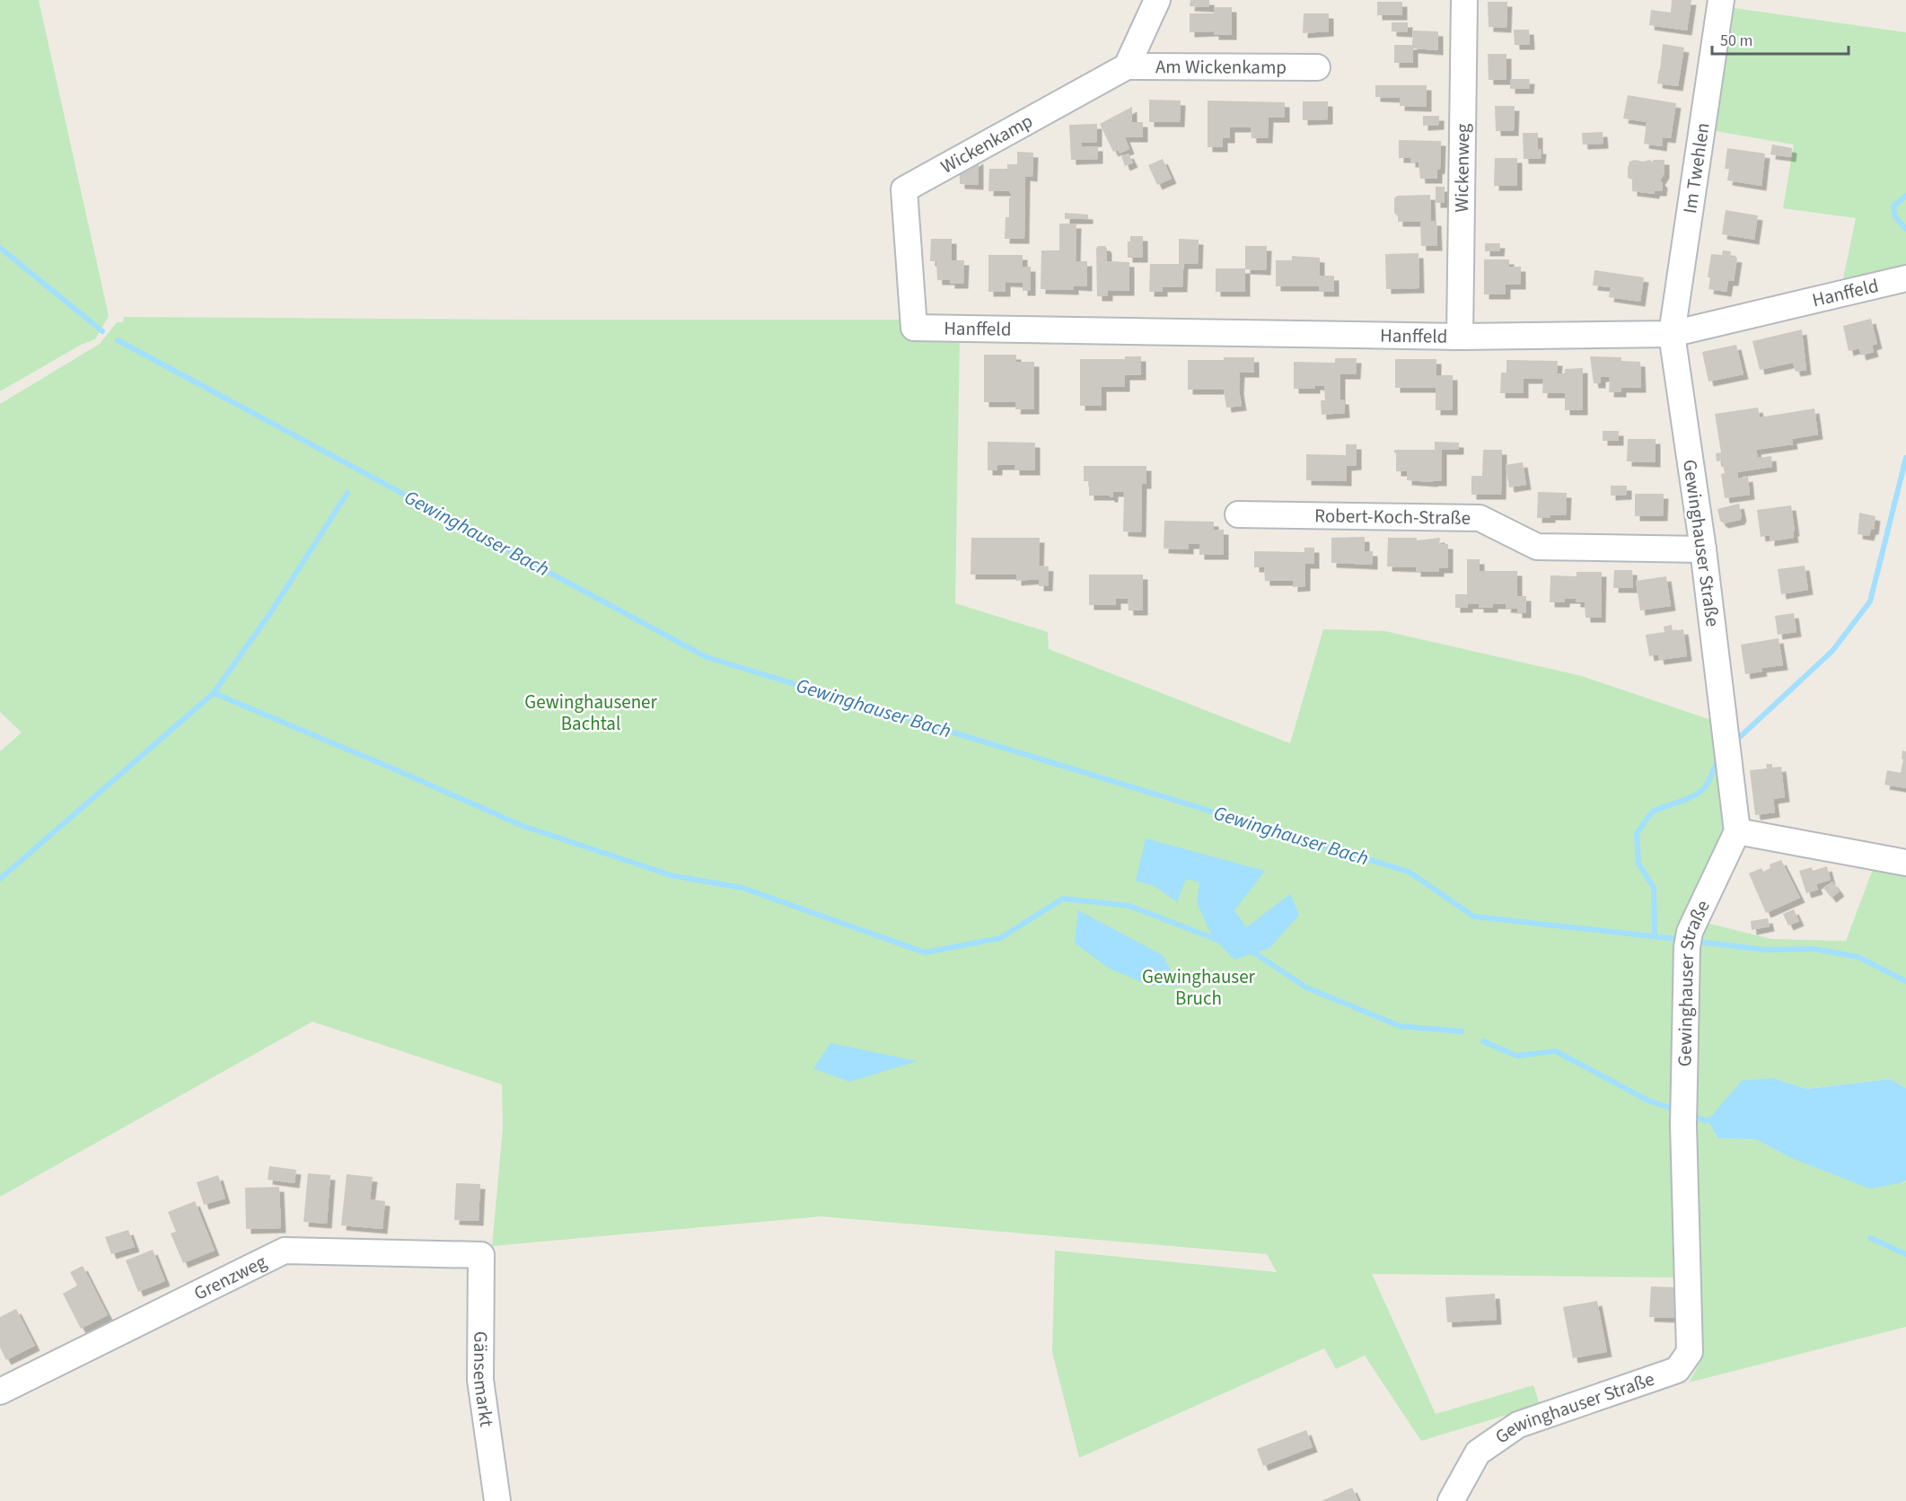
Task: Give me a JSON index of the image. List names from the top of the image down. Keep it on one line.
{"streets":{"street":["Am Wickenkamp","Wickenkamp","Im Twehlen","Wickenweg","Hanffeld","Robert-Koch-Straße","Gewinghauser Straße","Grenzweg","Gänsemarkt"]},"crossings":[["Am Wickenkamp","Wickenkamp"],["Wickenkamp","Hanffeld"],["Im Twehlen","Hanffeld"],["Im Twehlen","Gewinghauser Straße"],["Wickenweg","Hanffeld"],["Hanffeld","Gewinghauser Straße"],["Robert-Koch-Straße","Gewinghauser Straße"],["Grenzweg","Gänsemarkt"]],"water":["Gewinghauser Bach"],"parks":["Gewinghausener Bachtal","Gewinghauser Bruch"],"scale_bar":"50 m"}
